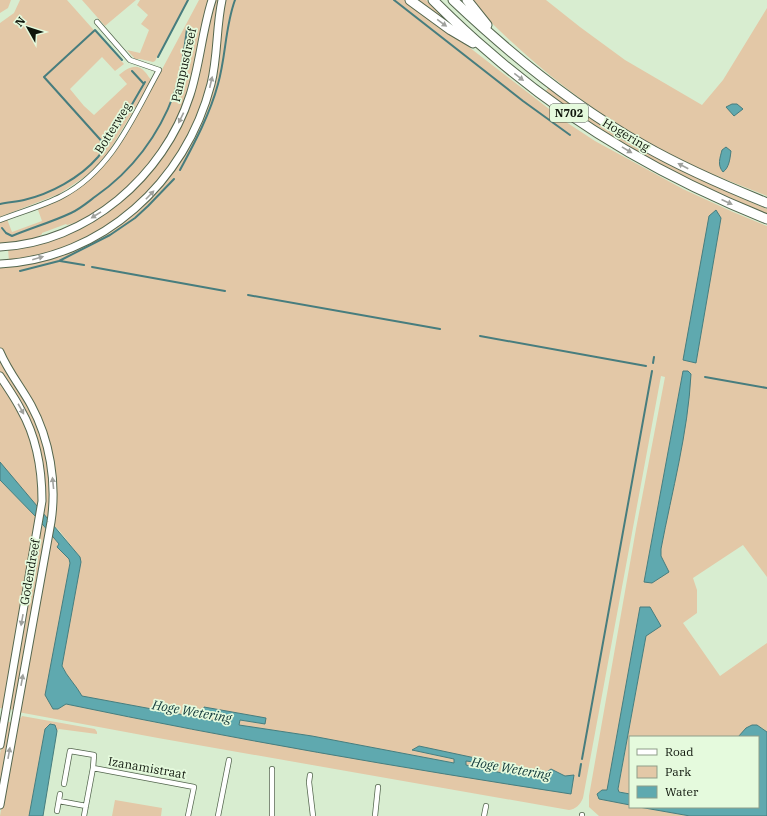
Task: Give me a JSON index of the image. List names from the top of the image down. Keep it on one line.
{"streets":{"highway":["N702","Hogering"],"main road":["Pampusdreef","Godendreef"],"street":["Botterweg","Izanamistraat"]},"crossings":[["N702","Hogering"]],"water":["Hoge Wetering"],"legend":["Road","Park","Water"],"north":"top left"}
